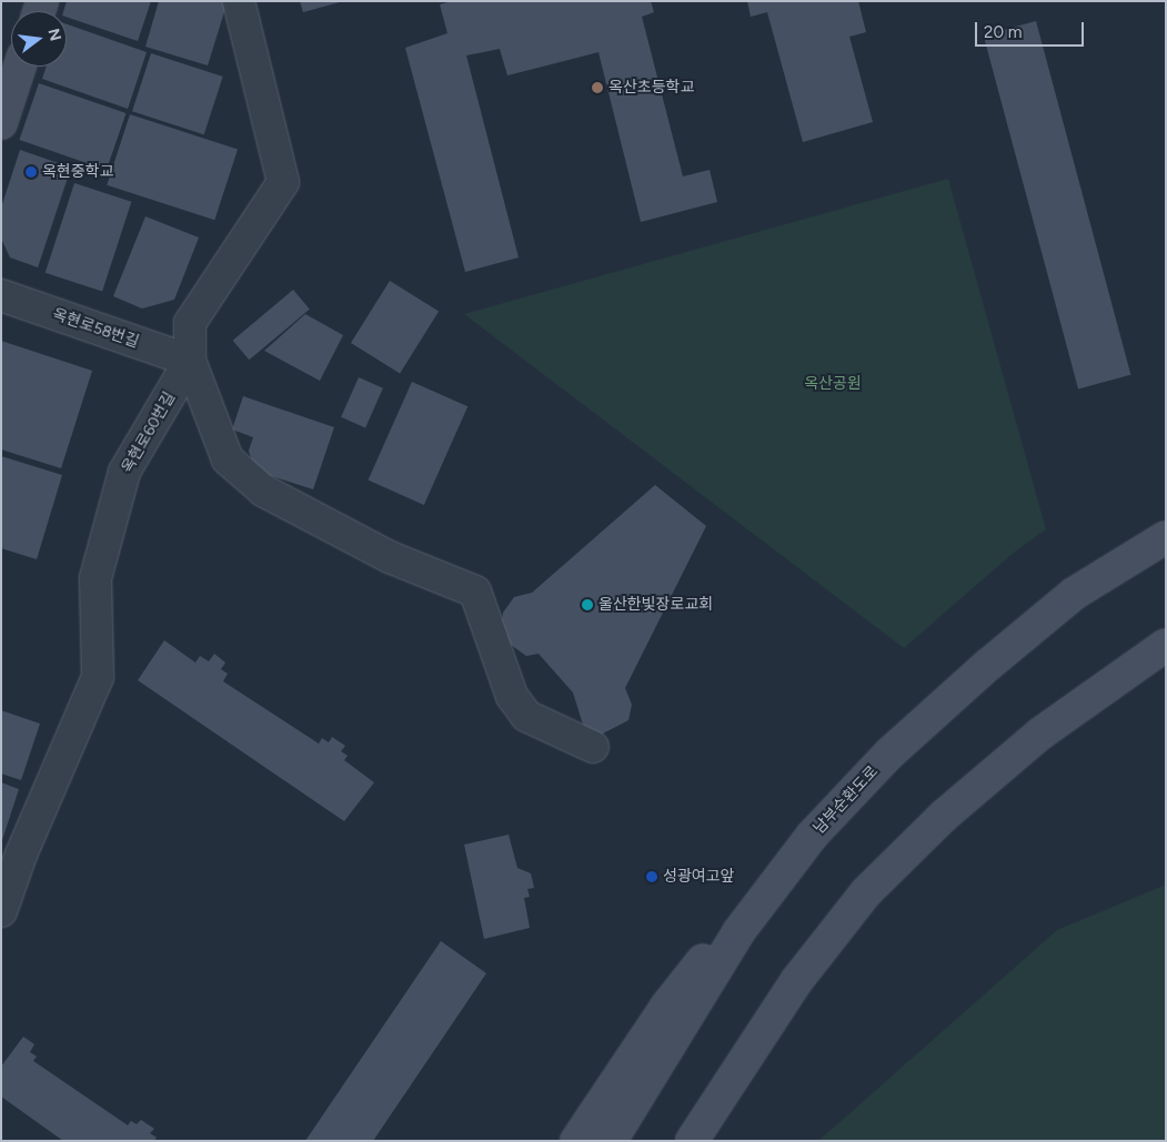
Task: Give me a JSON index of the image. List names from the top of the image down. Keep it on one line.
{"streets":{"main road":["남부순환도로"],"street":["옥현로58번길","옥현로60번길"]},"crossings":[["옥현로58번길","옥현로60번길"]],"parks":["옥산공원"],"places":["옥산초등학교","옥현중학교","울산한빛장로교회","성광여고앞"],"scale_bar":"20 m","north":"right"}
